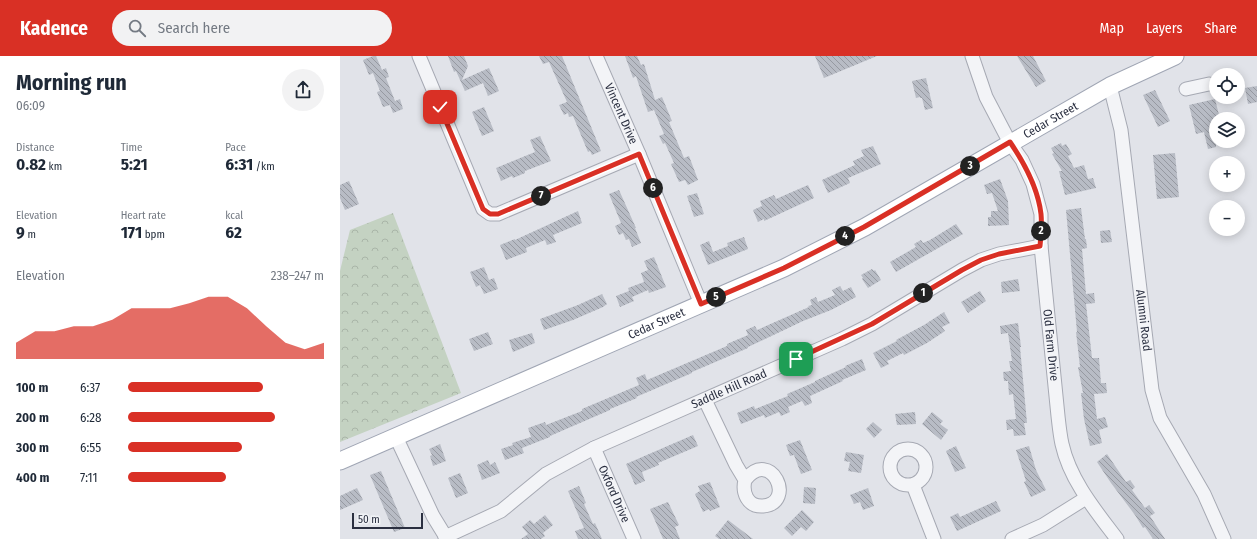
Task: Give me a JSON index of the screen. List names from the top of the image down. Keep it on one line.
{"streets":{"main road":["Cedar Street"],"street":["Vincent Drive","Alumni Road","Old Farm Drive","Saddle Hill Road","Oxford Drive"]},"crossings":[["Vincent Drive","Cedar Street"],["Cedar Street","Alumni Road"],["Cedar Street","Old Farm Drive"],["Old Farm Drive","Saddle Hill Road"],["Saddle Hill Road","Oxford Drive"]],"scale_bar":"50 m","page":{"header":"Kadence","search":"Search here","nav":["Map","Layers","Share"],"heading":["Morning run","06:09"],"map_buttons":["+","−"],"stats":[["Distance","0.82 km"],["Time","5:21"],["Pace","6:31 /km"],["Elevation","9 m"],["Heart rate","171 bpm"],["kcal","62"]],"pins":["3","6","7","2","4","1","5"],"chart":["Elevation","238–247 m"],"list":[{"name":"100 m","note":"6:37"},{"name":"200 m","note":"6:28"},{"name":"300 m","note":"6:55"},{"name":"400 m","note":"7:11"}],"scale":"50 m"}}
